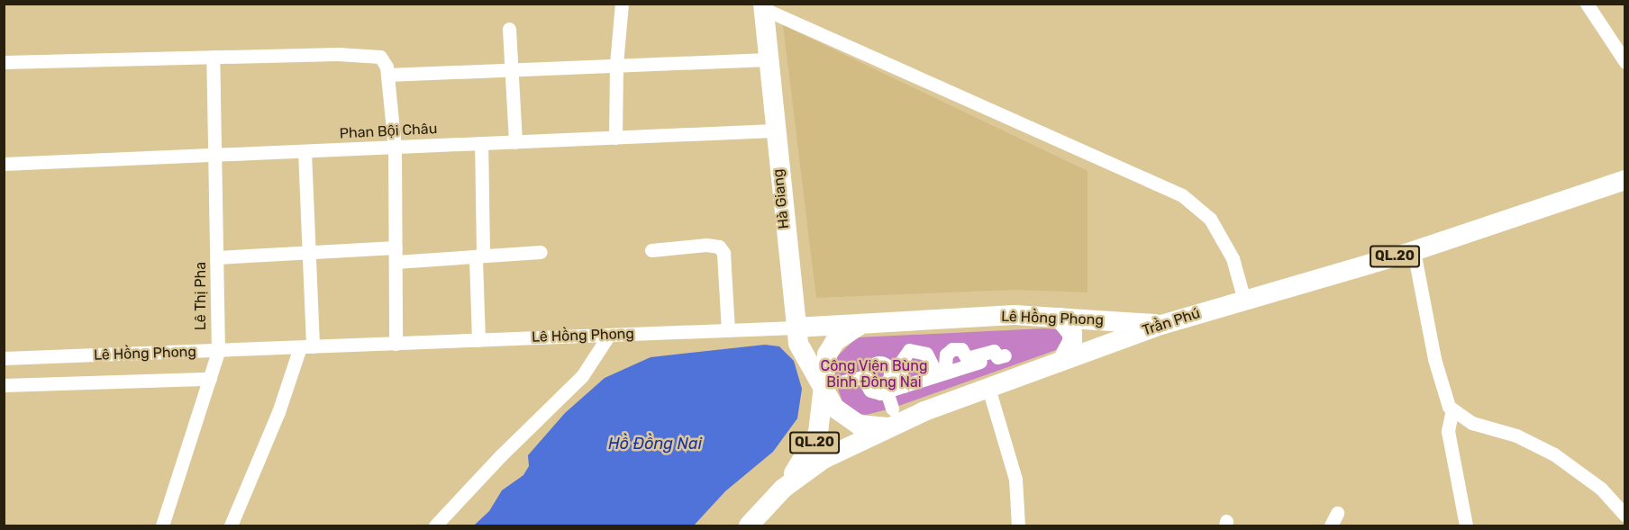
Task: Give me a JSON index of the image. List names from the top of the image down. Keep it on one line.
{"streets":{"highway":["Hà Giang","QL.20","Lê Hồng Phong","Trần Phú"],"street":["Phan Bội Châu","Lê Thị Pha"]},"crossings":[["Phan Bội Châu","Hà Giang"],["Phan Bội Châu","Lê Thị Pha"],["Hà Giang","QL.20"],["Hà Giang","Lê Hồng Phong"],["Hà Giang","Trần Phú"],["QL.20","Lê Hồng Phong"],["QL.20","Trần Phú"],["Lê Thị Pha","Lê Hồng Phong"],["Lê Hồng Phong","Trần Phú"]],"water":["Hồ Đồng Nai"],"parks":["Công Viên Bùng Binh Đồng Nai"]}
